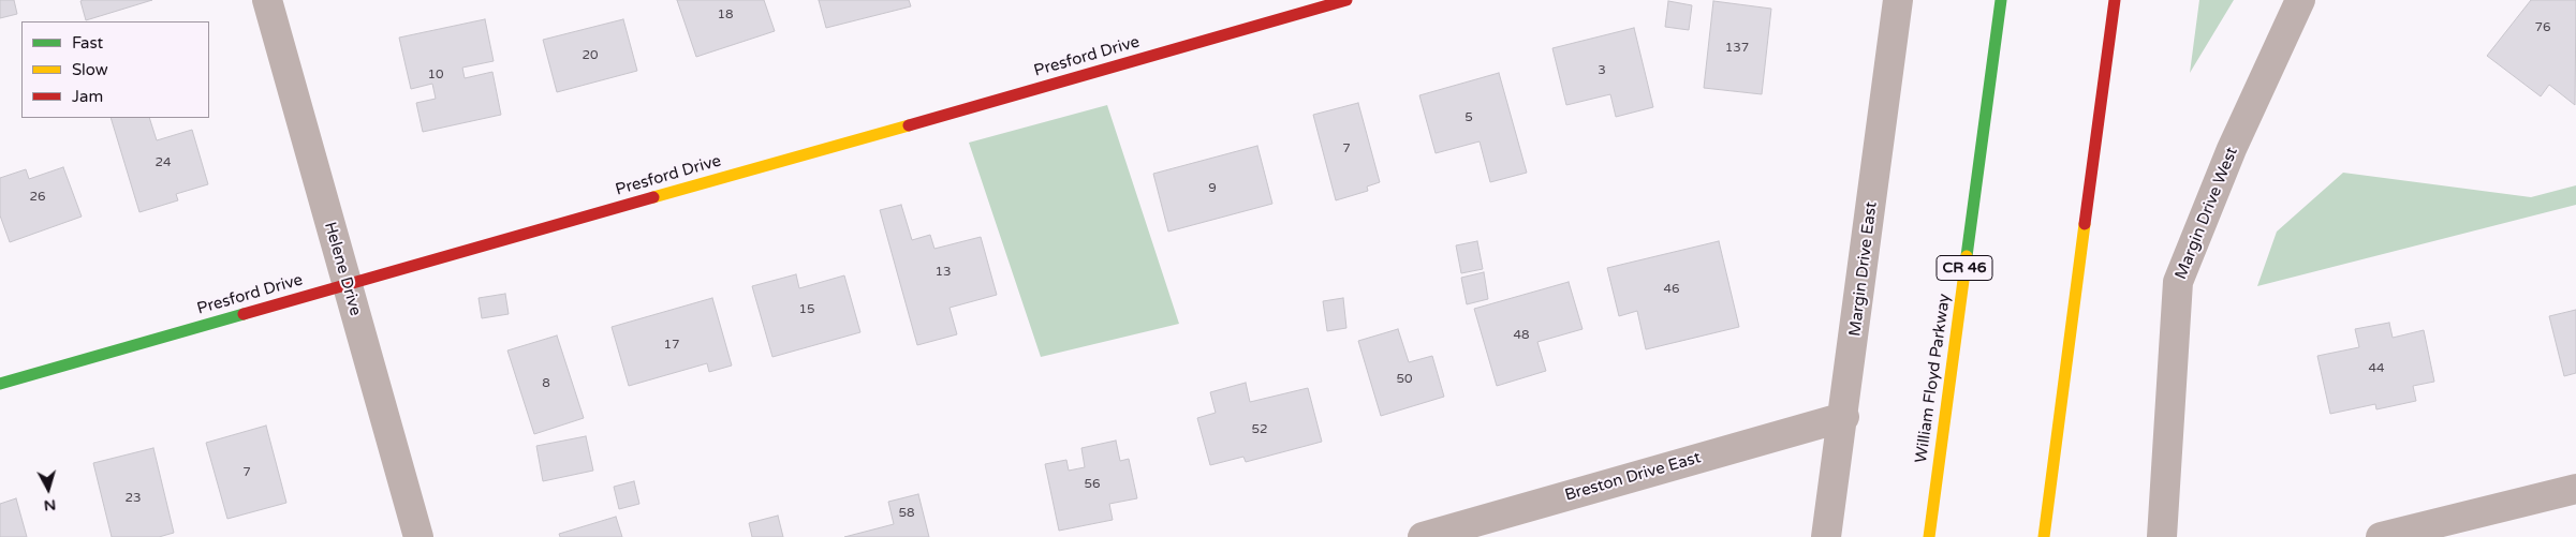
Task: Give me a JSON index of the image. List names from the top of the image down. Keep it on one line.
{"streets":{"main road":["Presford Drive","CR 46","William Floyd Parkway"],"street":["Margin Drive West","Helene Drive","Margin Drive East","Breston Drive East"]},"crossings":[["Presford Drive","Helene Drive"],["Margin Drive East","Breston Drive East"]],"house_numbers":["18","76","137","20","3","10","5","7","24","9","26","13","46","15","48","17","44","50","8","52","7","56","23","58"],"legend":["Fast","Slow","Jam"],"north":"bottom"}
